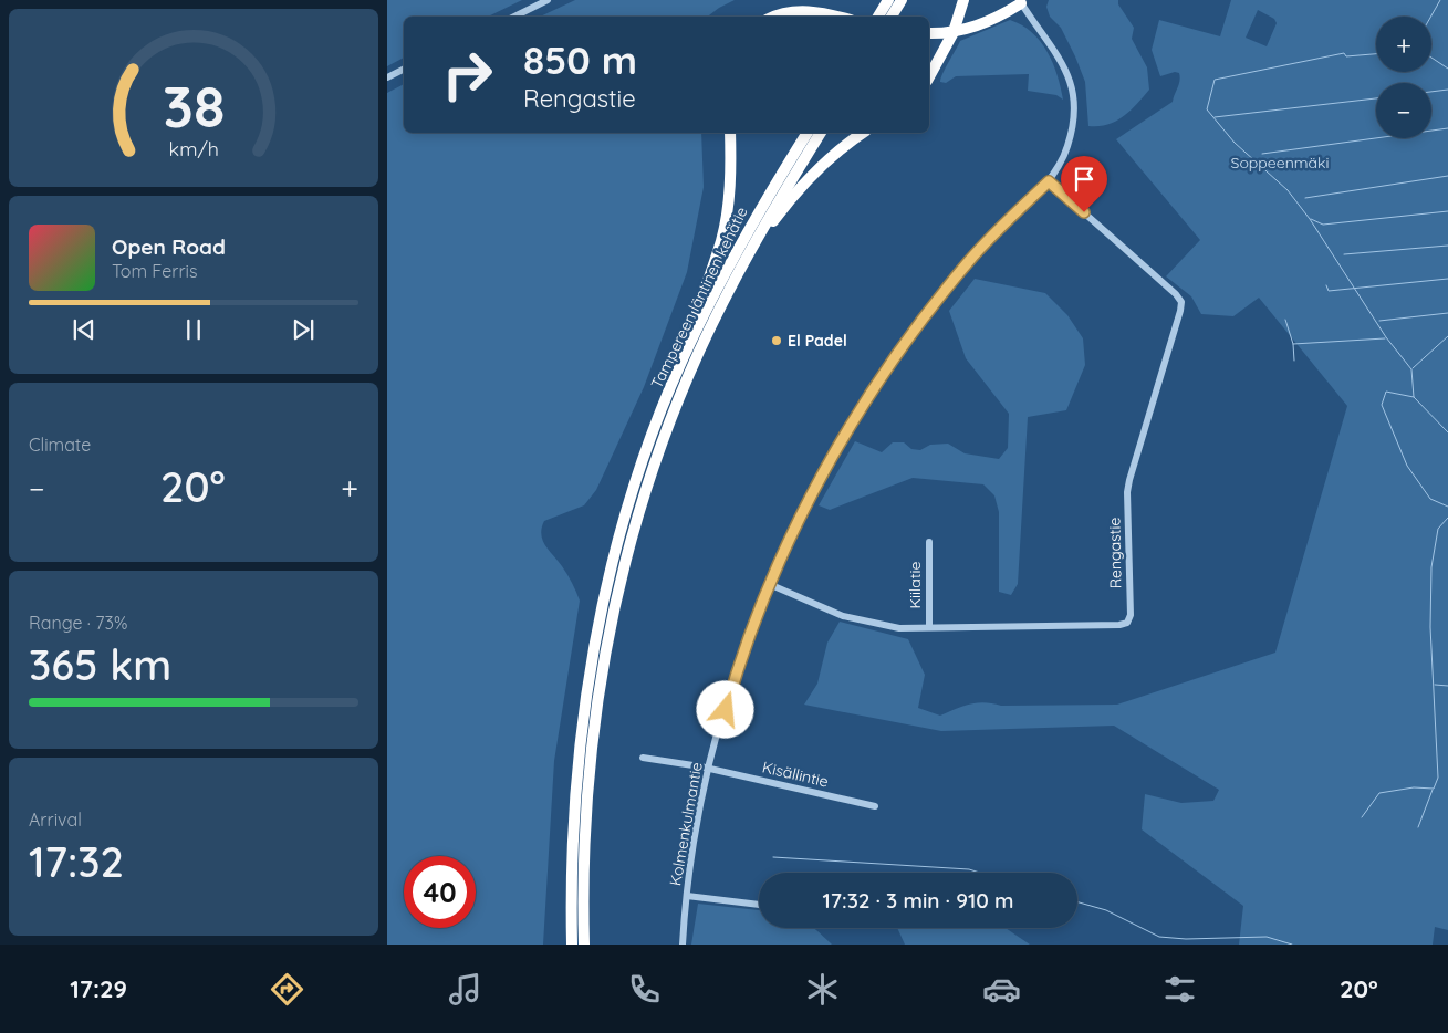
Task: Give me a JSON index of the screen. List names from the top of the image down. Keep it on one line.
{"streets":{"highway":["Tampereen läntinen kehätie"],"street":["Rengastie","Kiilatie","Kisällintie","Kolmenkulmantie"]},"crossings":[["Rengastie","Kiilatie"],["Rengastie","Kolmenkulmantie"],["Kisällintie","Kolmenkulmantie"]],"parks":["Soppeenmäki"],"places":["El Padel"],"page":{"map_buttons":["+","−"],"turn":["850 m","Rengastie"],"song":["Open Road","Tom Ferris"],"tile":["Climate",["Range · 73%","365 km"],["Arrival","17:32"]],"heat":["−","20°","+"],"limit":"40","trip":"17:32 · 3 min · 910 m","tabs":["17:29","20°"],"gauge":["38","km/h"]}}
